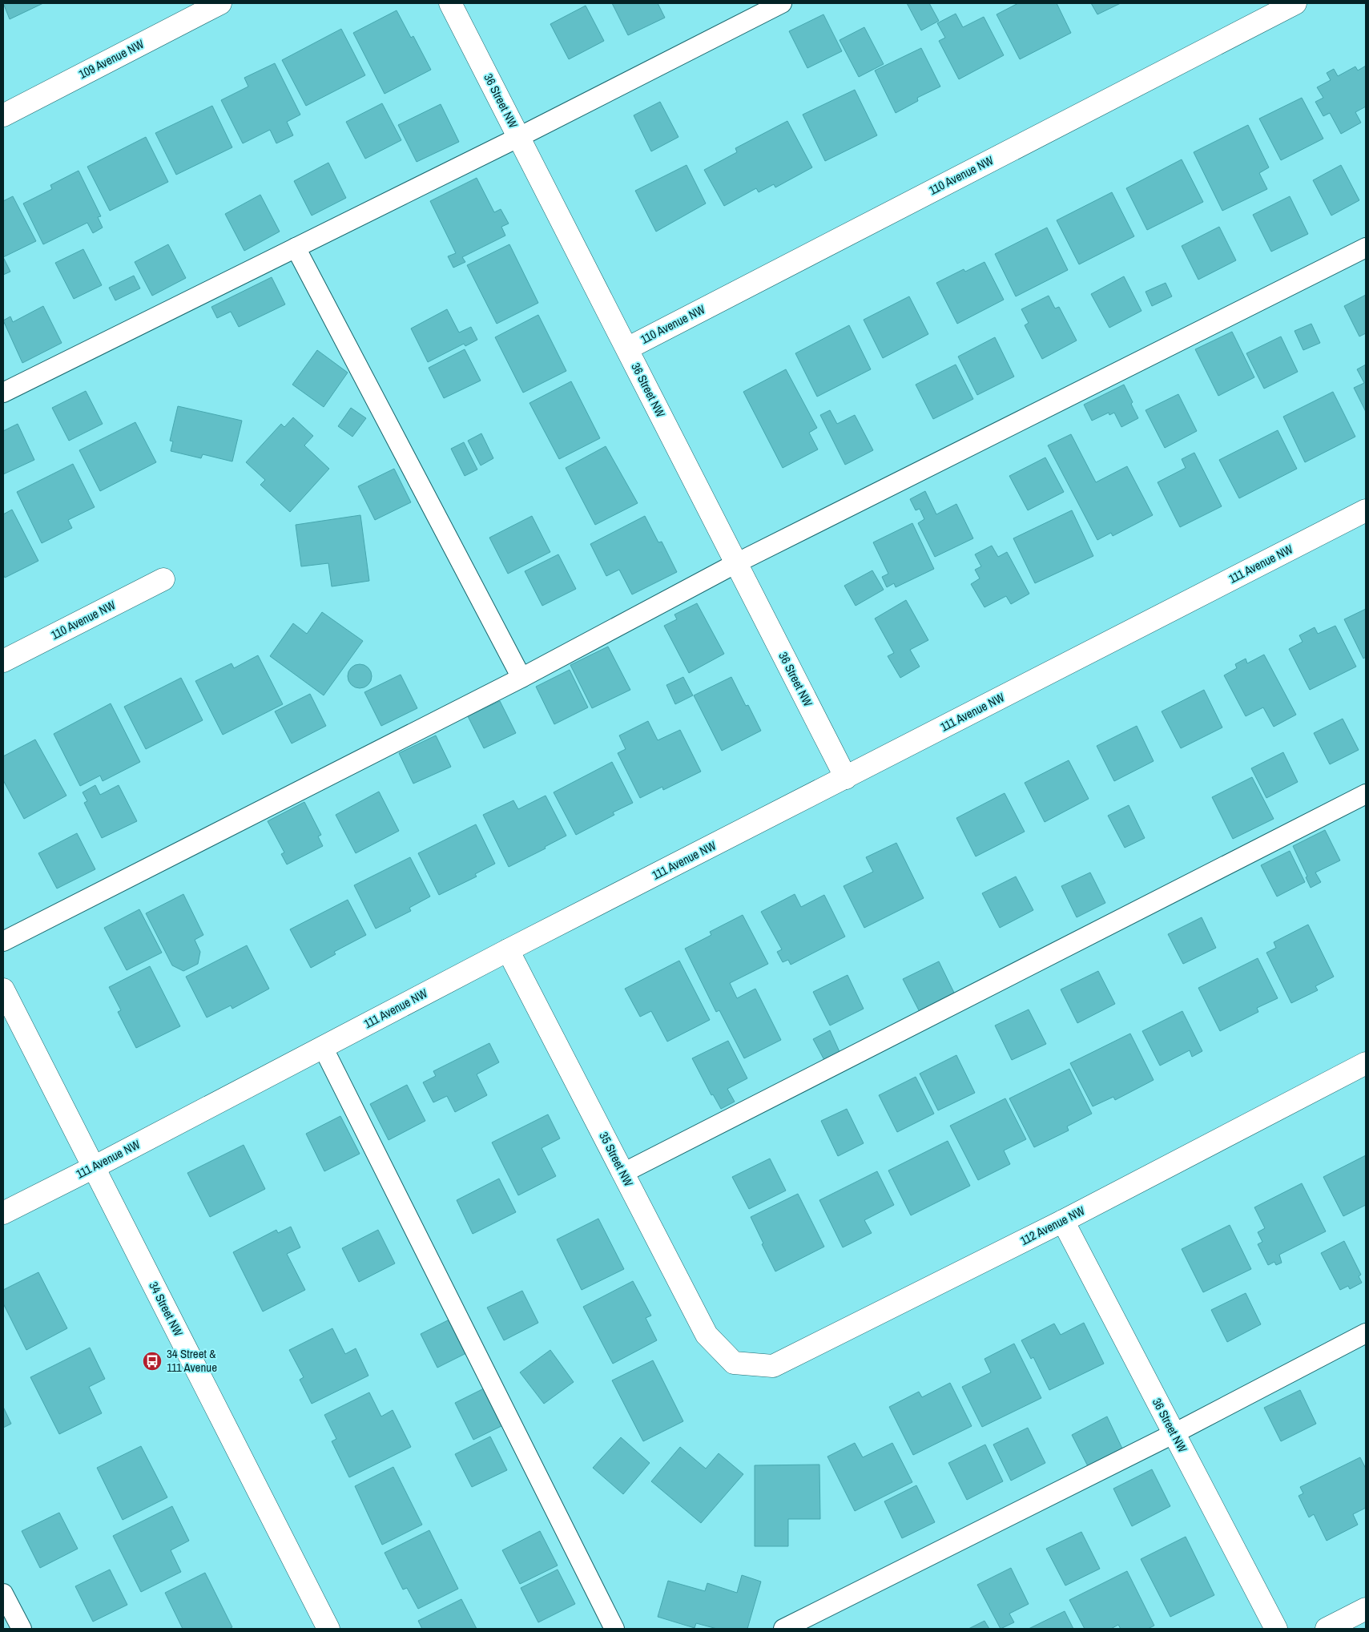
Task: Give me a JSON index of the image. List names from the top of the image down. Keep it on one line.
{"streets":{"street":["109 Avenue NW","36 Street NW","110 Avenue NW","111 Avenue NW","35 Street NW","112 Avenue NW","34 Street NW"]},"crossings":[["36 Street NW","110 Avenue NW"],["36 Street NW","111 Avenue NW"],["36 Street NW","112 Avenue NW"],["111 Avenue NW","35 Street NW"],["111 Avenue NW","34 Street NW"],["35 Street NW","112 Avenue NW"]],"places":{"bus stop":["34 Street & 111 Avenue"]}}
